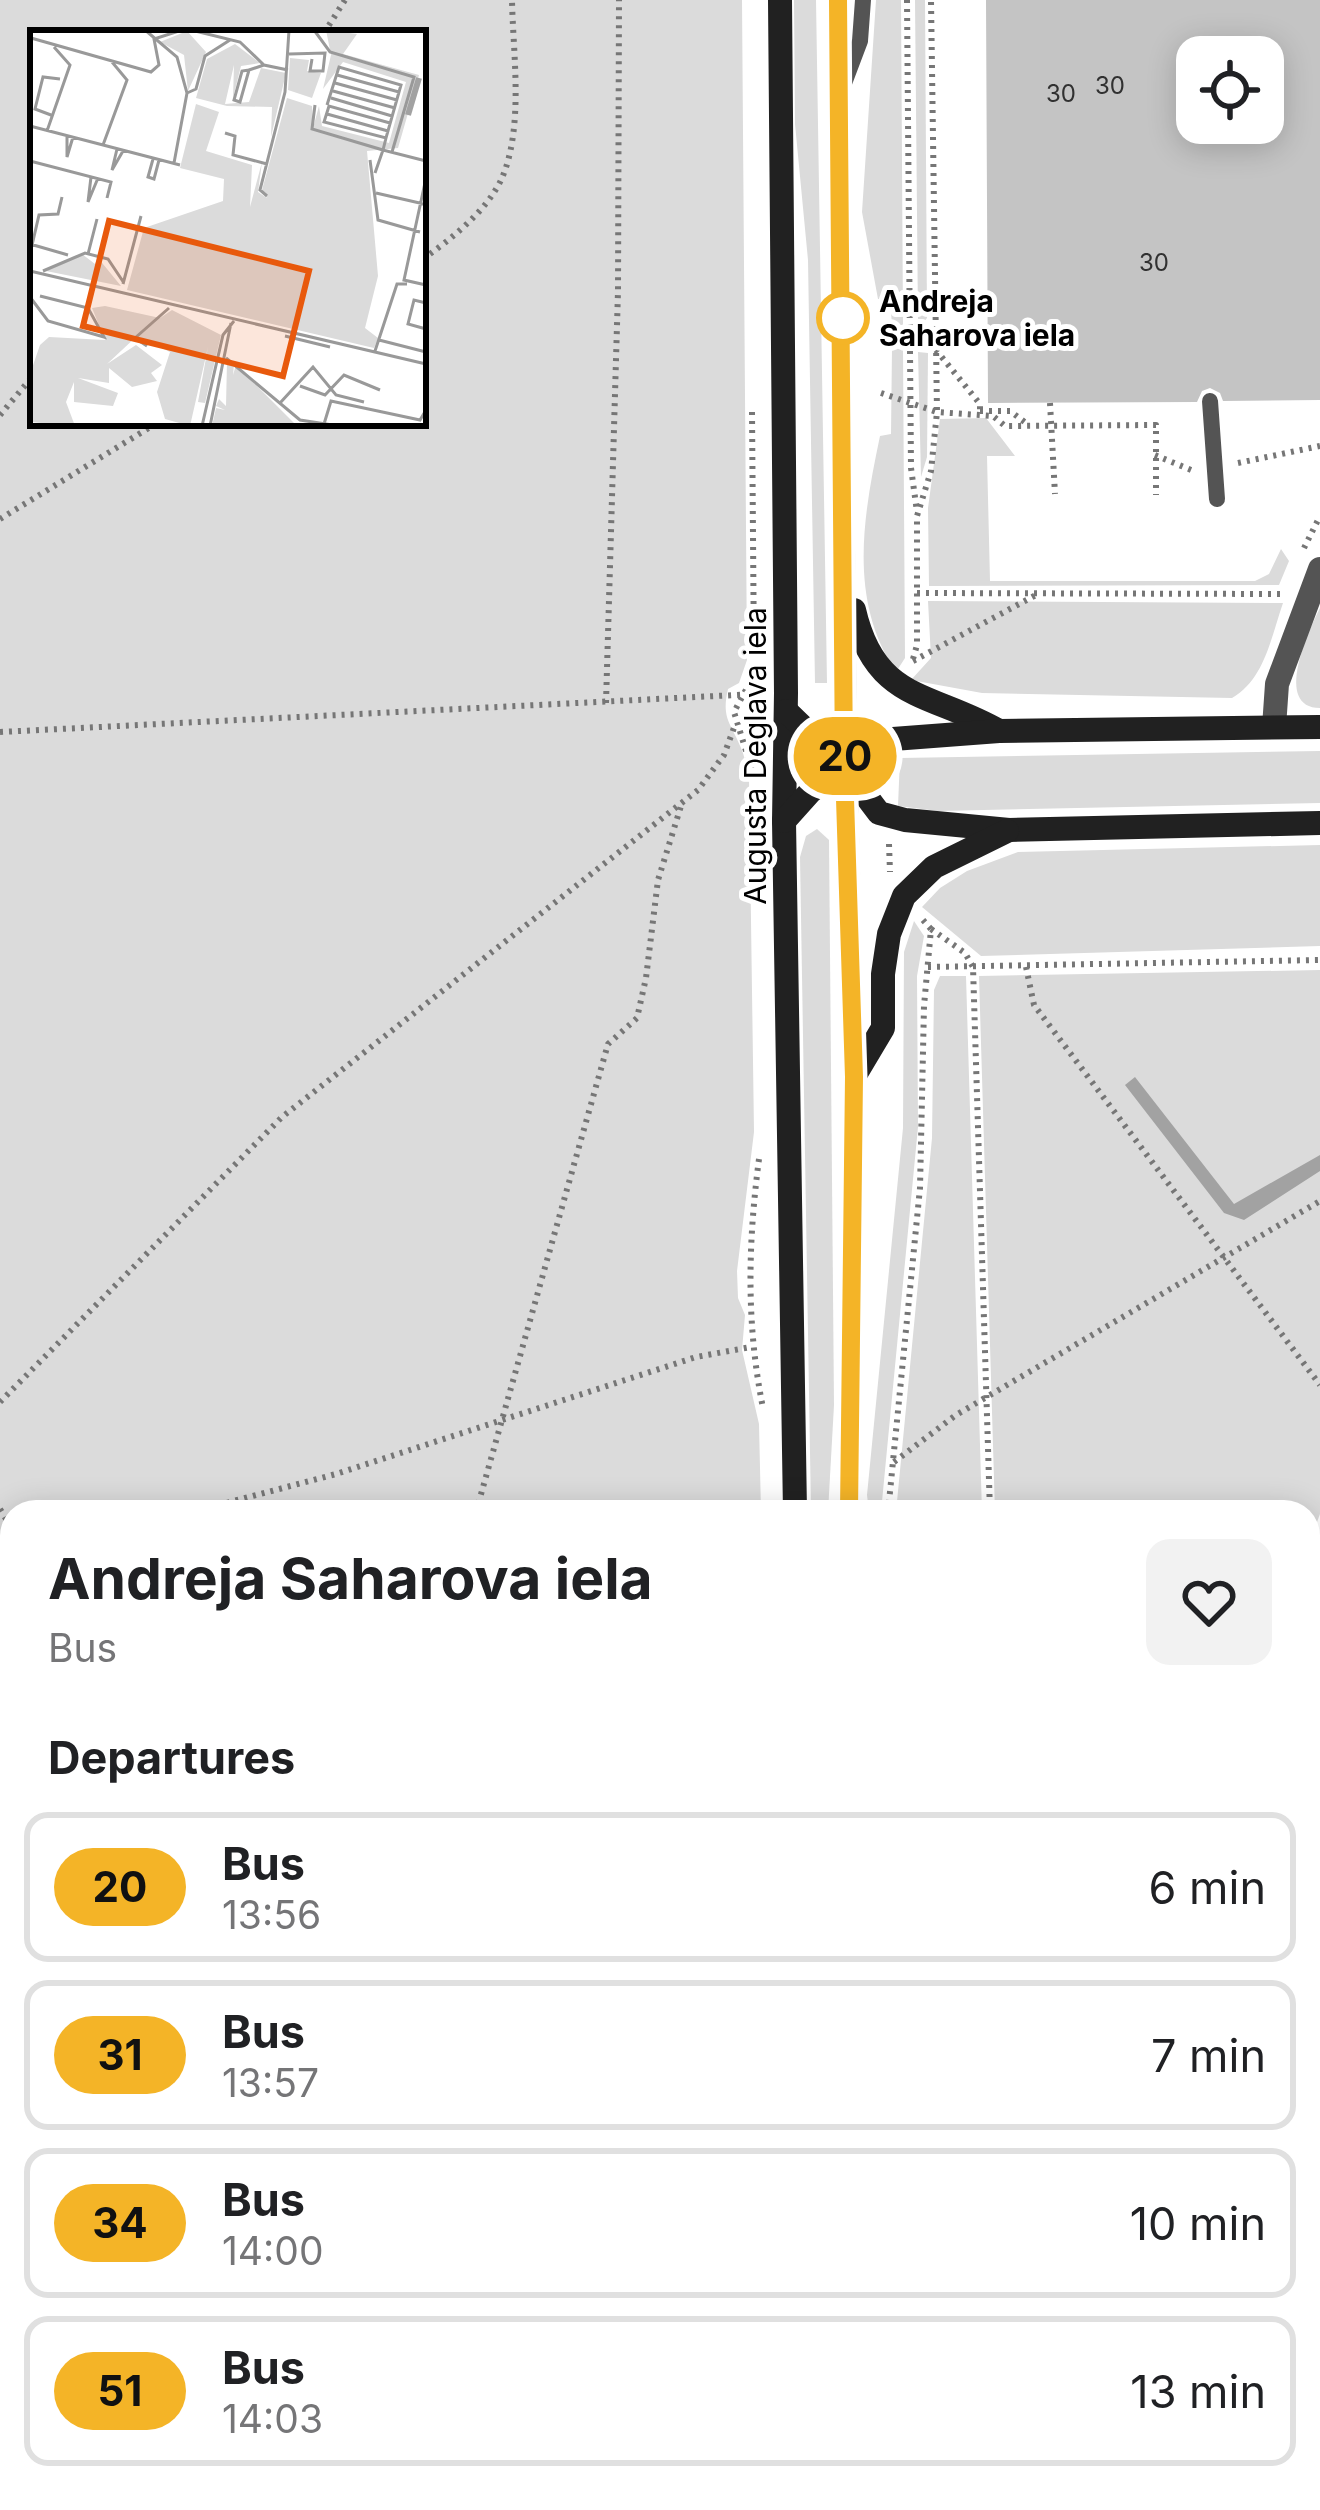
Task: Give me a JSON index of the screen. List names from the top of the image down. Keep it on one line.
{"streets":{"main road":["Augusta Deglava iela"]},"places":["Andreja Saharova iela"],"lines":["bus line 20"],"house_numbers":["30","30","30"],"page":{"on_map":"20","heading":[["Andreja Saharova iela","Bus"],"Departures"],"list":[{"mark":"20","name":"Bus","note":"13:56","value":"6 min"},{"mark":"31","name":"Bus","note":"13:57","value":"7 min"},{"mark":"34","name":"Bus","note":"14:00","value":"10 min"},{"mark":"51","name":"Bus","note":"14:03","value":"13 min"}]}}
